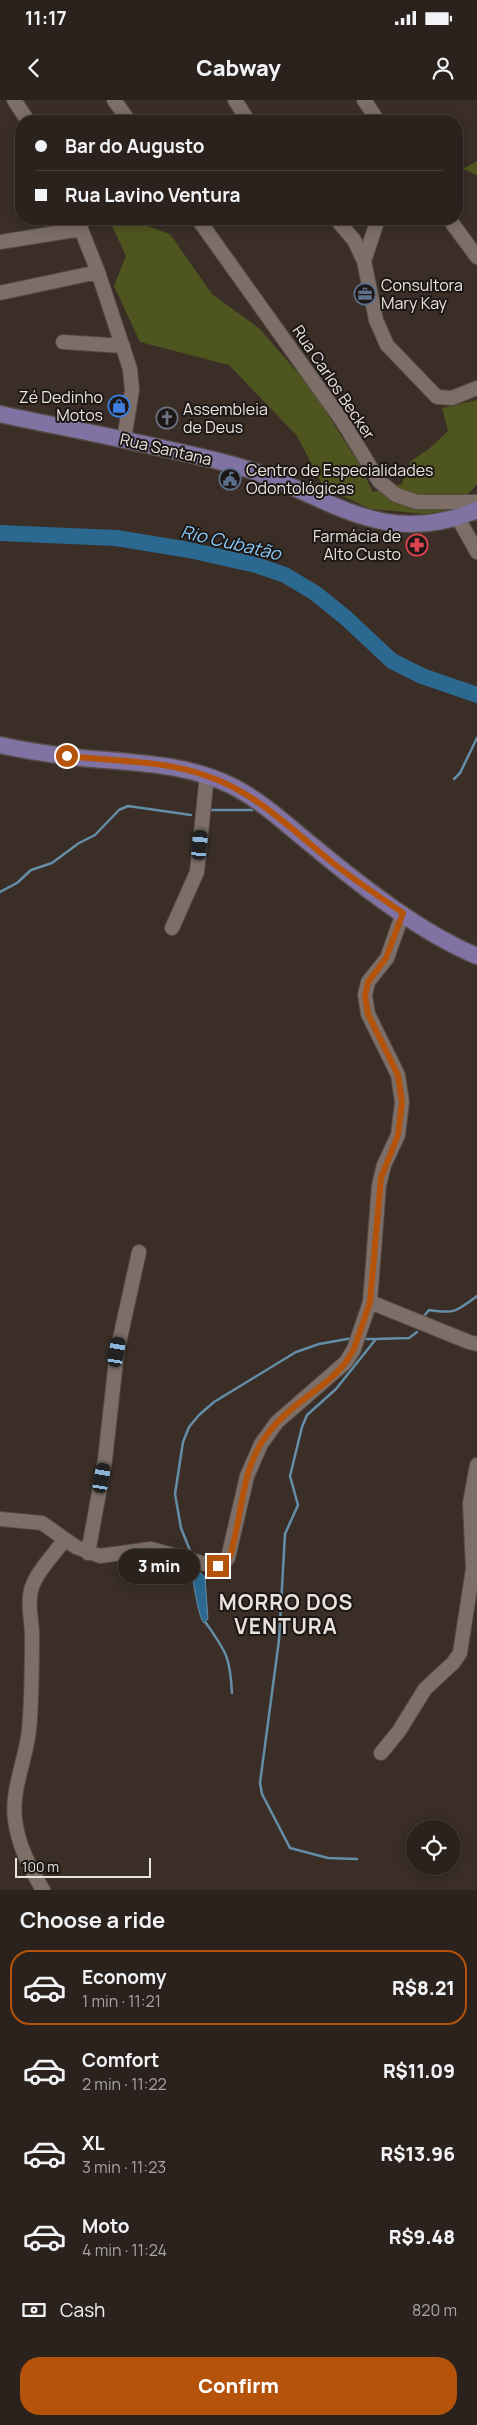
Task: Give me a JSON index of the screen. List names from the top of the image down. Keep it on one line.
{"streets":{"main road":["Rua Santana"],"street":["Rua Carlos Becker"]},"districts":["MORRO DOS VENTURA"],"water":["Rio Cubatão"],"places":{"office":["Consultora Mary Kay"],"shop":["Zé Dedinho Motos"],"church":["Assembleia de Deus"],"public building":["Centro de Especialidades Odontológicas"],"pharmacy":["Farmácia de Alto Custo"]},"scale_bar":"100 m","page":{"status":"11:17","header":"Cabway","banner":["Bar do Augusto","Rua Lavino Ventura"],"bubble":"3 min","scale":"100 m","heading":"Choose a ride","list":[{"name":"Economy","note":"1 min · 11:21","value":"R$8.21"},{"name":"Comfort","note":"2 min · 11:22","value":"R$11.09"},{"name":"XL","note":"3 min · 11:23","value":"R$13.96"},{"name":"Moto","note":"4 min · 11:24","value":"R$9.48"}],"pay":["Cash","820 m"],"buttons":"Confirm"}}
